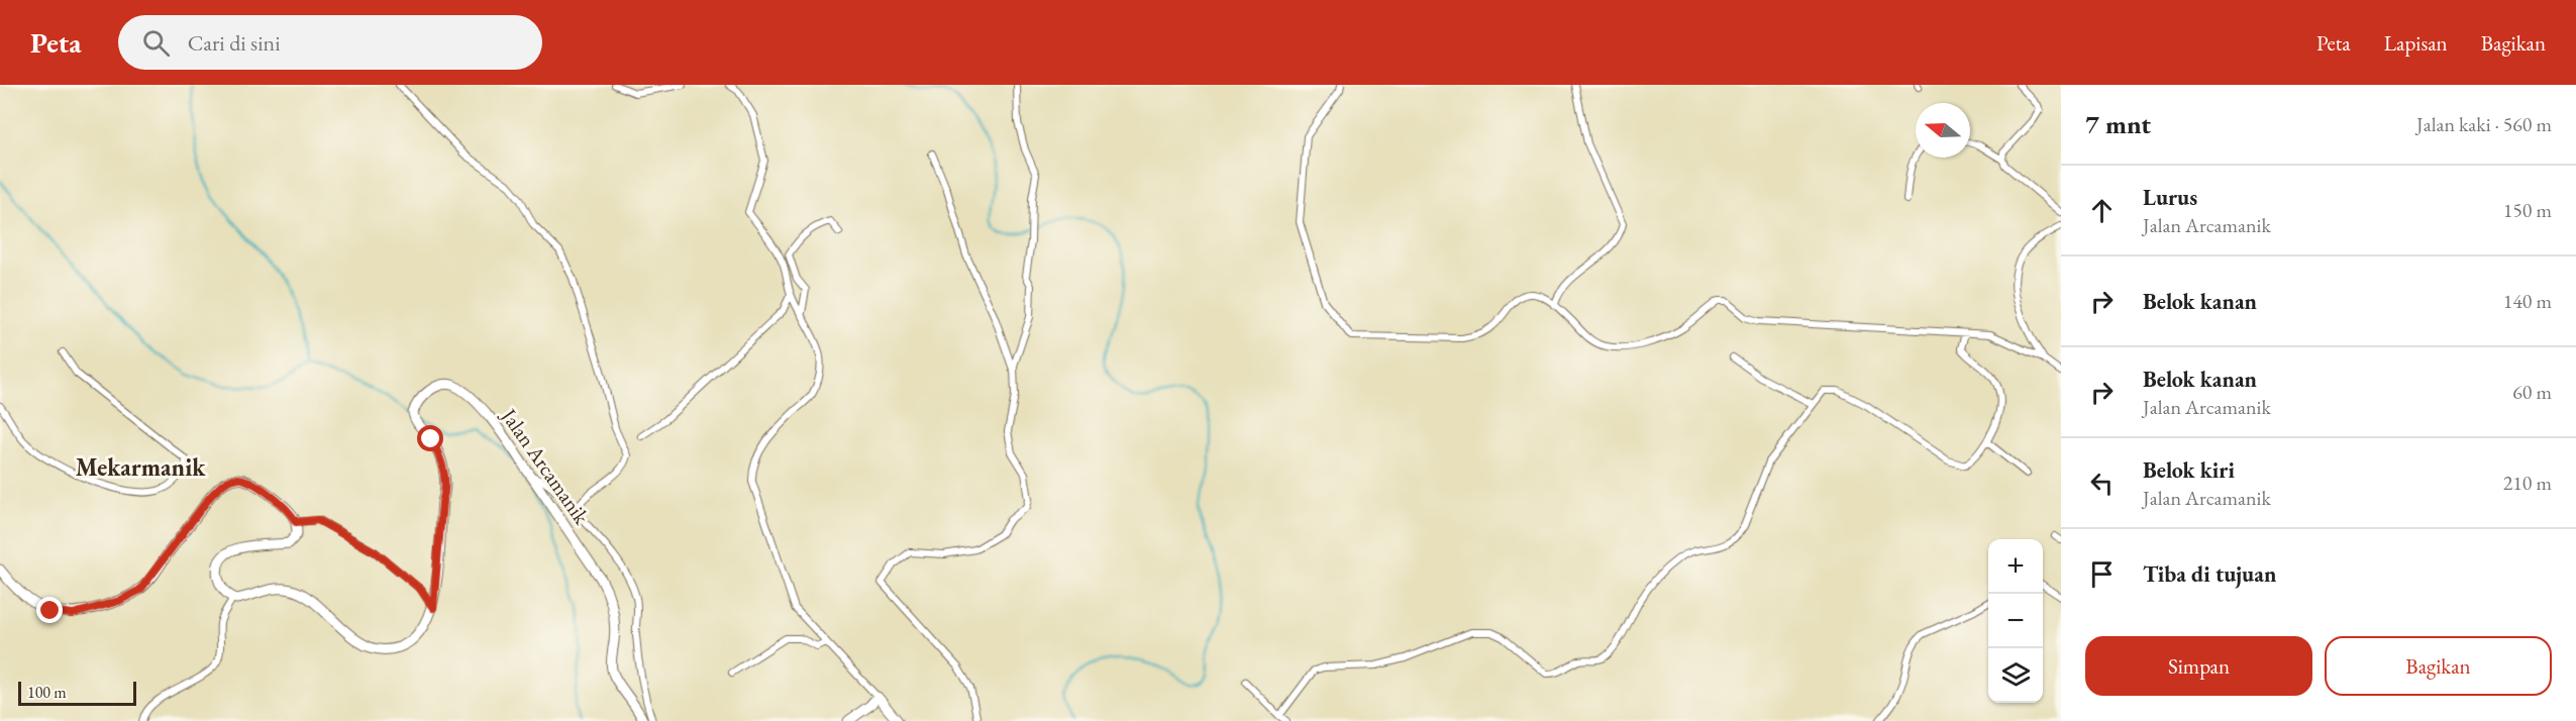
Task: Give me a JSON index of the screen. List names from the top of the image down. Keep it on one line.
{"streets":{"street":["Jalan Arcamanik"]},"districts":["Mekarmanik"],"scale_bar":"100 m","north":"left","page":{"header":"Peta","search":"Cari di sini","nav":["Peta","Lapisan","Bagikan"],"heading":["7 mnt","Jalan kaki · 560 m"],"list":[["Lurus","Jalan Arcamanik","150 m"],["Belok kanan","140 m"],["Belok kanan","Jalan Arcamanik","60 m"],["Belok kiri","Jalan Arcamanik","210 m"],"Tiba di tujuan"],"map_buttons":["+","−"],"buttons":["Simpan","Bagikan"],"scale":"100 m"}}
